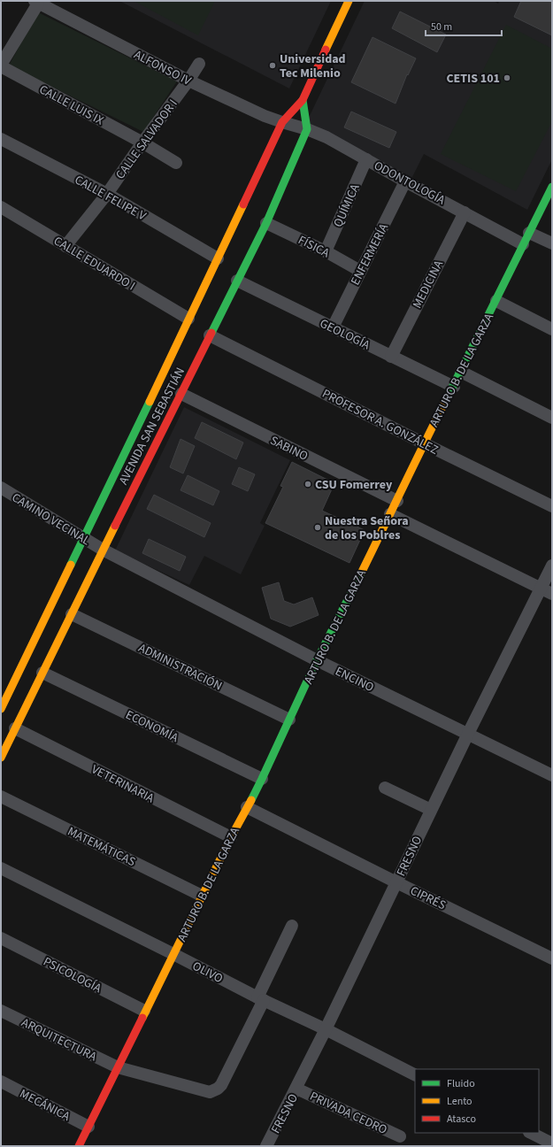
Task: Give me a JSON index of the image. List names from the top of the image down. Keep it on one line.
{"streets":{"main road":["ARTURO B. DE LA GARZA","AVENIDA SAN SEBASTIÁN"],"street":["ALFONSO IV","CALLE LUIS IX","CALLE SALVADOR I","ODONTOLOGÍA","CALLE FELIPE V","QUÍMICA","FÍSICA","ENFERMERÍA","CALLE EDUARDO I","MEDICINA","GEOLOGÍA","PROFESOR A. GONZÁLEZ","SABINO","CAMINO VECINAL","ADMINISTRACIÓN","ENCINO","ECONOMÍA","VETERINARIA","MATEMÁTICAS","FRESNO","CIPRÉS","OLIVO","PSICOLOGÍA","ARQUITECTURA","MECÁNICA","PRIVADA CEDRO"]},"crossings":[["ALFONSO IV","CALLE SALVADOR I"],["ALFONSO IV","ODONTOLOGÍA"],["ALFONSO IV","AVENIDA SAN SEBASTIÁN"],["CALLE LUIS IX","CALLE SALVADOR I"],["CALLE SALVADOR I","CALLE FELIPE V"],["CALLE SALVADOR I","CALLE EDUARDO I"],["ODONTOLOGÍA","QUÍMICA"],["ODONTOLOGÍA","ENFERMERÍA"],["ODONTOLOGÍA","MEDICINA"],["ODONTOLOGÍA","ARTURO B. DE LA GARZA"],["ODONTOLOGÍA","AVENIDA SAN SEBASTIÁN"],["CALLE FELIPE V","AVENIDA SAN SEBASTIÁN"],["QUÍMICA","FÍSICA"],["FÍSICA","ENFERMERÍA"],["FÍSICA","AVENIDA SAN SEBASTIÁN"],["ENFERMERÍA","GEOLOGÍA"],["CALLE EDUARDO I","AVENIDA SAN SEBASTIÁN"],["MEDICINA","GEOLOGÍA"],["GEOLOGÍA","ARTURO B. DE LA GARZA"],["GEOLOGÍA","AVENIDA SAN SEBASTIÁN"],["ARTURO B. DE LA GARZA","PROFESOR A. GONZÁLEZ"],["ARTURO B. DE LA GARZA","SABINO"],["ARTURO B. DE LA GARZA","ADMINISTRACIÓN"],["ARTURO B. DE LA GARZA","ENCINO"],["ARTURO B. DE LA GARZA","ECONOMÍA"],["ARTURO B. DE LA GARZA","VETERINARIA"],["ARTURO B. DE LA GARZA","MATEMÁTICAS"],["ARTURO B. DE LA GARZA","CIPRÉS"],["ARTURO B. DE LA GARZA","OLIVO"],["ARTURO B. DE LA GARZA","PSICOLOGÍA"],["ARTURO B. DE LA GARZA","ARQUITECTURA"],["ARTURO B. DE LA GARZA","MECÁNICA"],["PROFESOR A. GONZÁLEZ","AVENIDA SAN SEBASTIÁN"],["AVENIDA SAN SEBASTIÁN","SABINO"],["AVENIDA SAN SEBASTIÁN","CAMINO VECINAL"],["AVENIDA SAN SEBASTIÁN","ADMINISTRACIÓN"],["AVENIDA SAN SEBASTIÁN","ENCINO"],["AVENIDA SAN SEBASTIÁN","ECONOMÍA"],["AVENIDA SAN SEBASTIÁN","VETERINARIA"],["CAMINO VECINAL","ENCINO"],["ENCINO","FRESNO"],["FRESNO","CIPRÉS"],["FRESNO","OLIVO"],["FRESNO","PRIVADA CEDRO"]],"places":["Universidad Tec Milenio","CETIS 101","CSU Fomerrey","Nuestra Señora de los Poblres"],"legend":["Fluido","Lento","Atasco"],"scale_bar":"50 m"}
